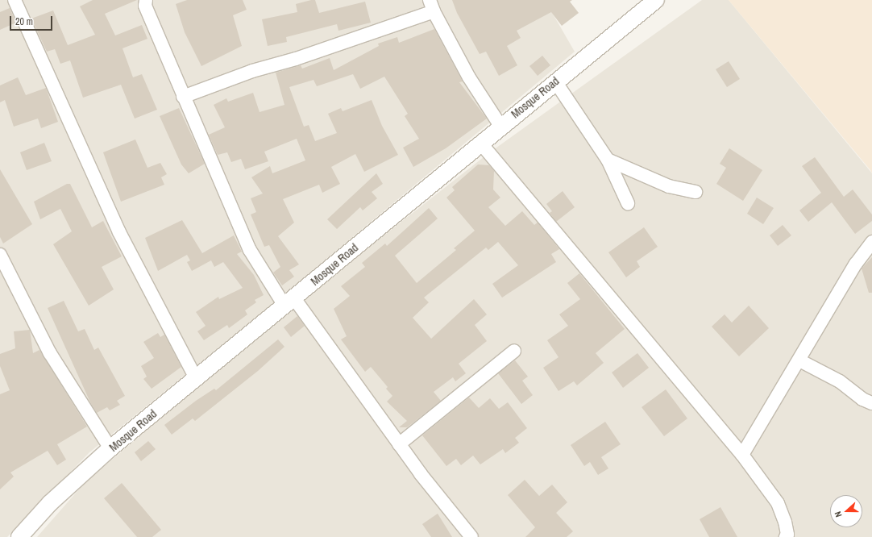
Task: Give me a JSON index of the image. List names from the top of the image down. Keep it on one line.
{"streets":{"street":["Mosque Road"]},"scale_bar":"20 m","north":"left"}
